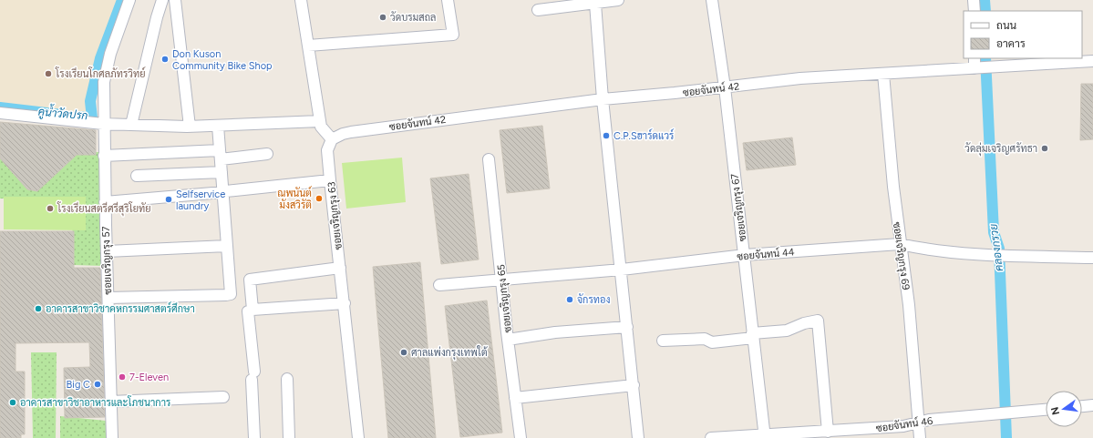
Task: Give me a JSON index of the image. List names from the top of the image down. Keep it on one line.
{"streets":{"street":["ซอยจันทน์ 42","ซอยเจริญกรุง 67","ซอยเจริญกรุง 63","ซอยจันทน์ 44","ซอยเจริญกรุง 69","ซอยเจริญกรุง 57","ซอยเจริญกรุง 65","ซอยจันทน์ 46"]},"crossings":[["ซอยจันทน์ 42","ซอยเจริญกรุง 67"],["ซอยจันทน์ 42","ซอยเจริญกรุง 63"],["ซอยจันทน์ 42","ซอยเจริญกรุง 69"],["ซอยเจริญกรุง 67","ซอยจันทน์ 44"],["ซอยเจริญกรุง 67","ซอยจันทน์ 46"],["ซอยจันทน์ 44","ซอยเจริญกรุง 69"],["ซอยจันทน์ 44","ซอยเจริญกรุง 65"],["ซอยเจริญกรุง 69","ซอยจันทน์ 46"]],"water":["คูน้ำวัดปรก","คลองกรวย"],"places":["วัดบรมสถล","Don Kuson Community Bike Shop","โรงเรียนโกศลภัทรวิทย์","C.P.Sฮาร์ดแวร์","วัดลุ่มเจริญศรัทธา","ณพนันต์ มังสวิรัติ","Selfservice laundry","โรงเรียนสตรีศรีสุริโยทัย","จักรทอง","อาคารสาขาวิชาคหกรรมศาสตร์ศึกษา","ศาลแพ่งกรุงเทพใต้","7-Eleven","Big C","อาคารสาขาวิชาอาหารและโภชนาการ"],"legend":["ถนน","อาคาร"],"north":"left"}
